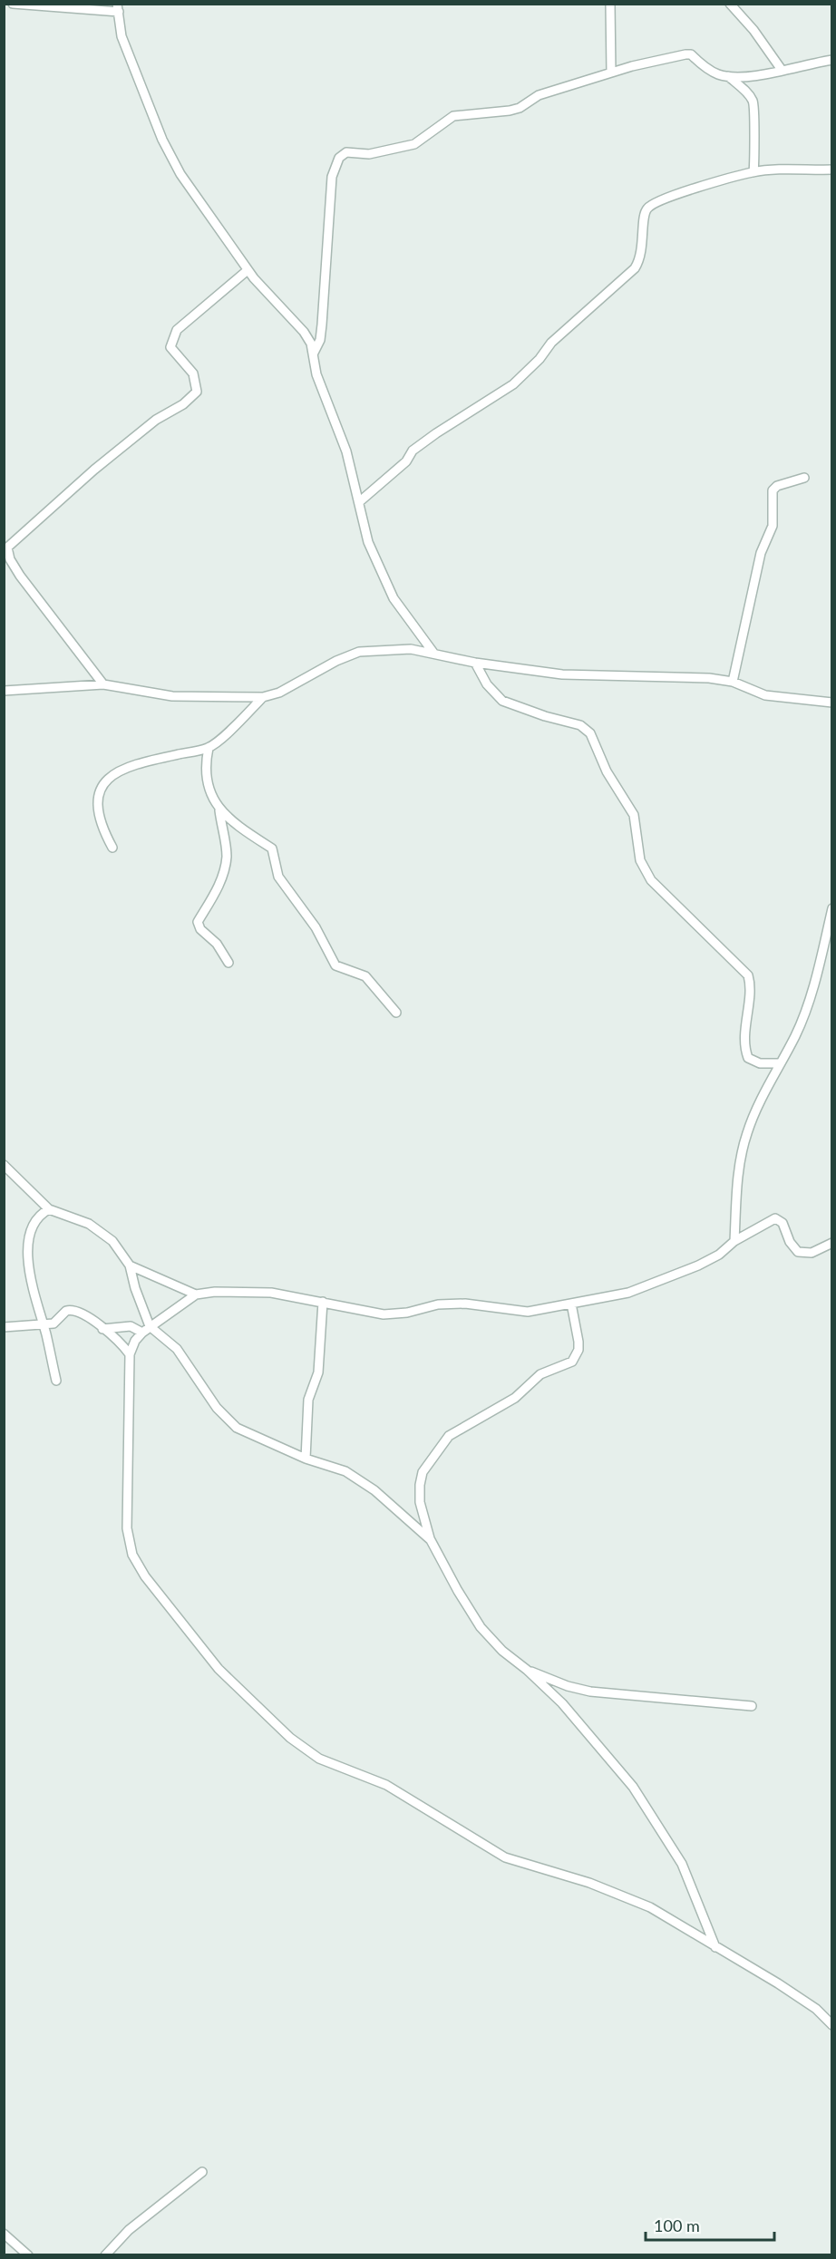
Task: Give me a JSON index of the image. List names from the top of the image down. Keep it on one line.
{"scale_bar":"100 m"}
